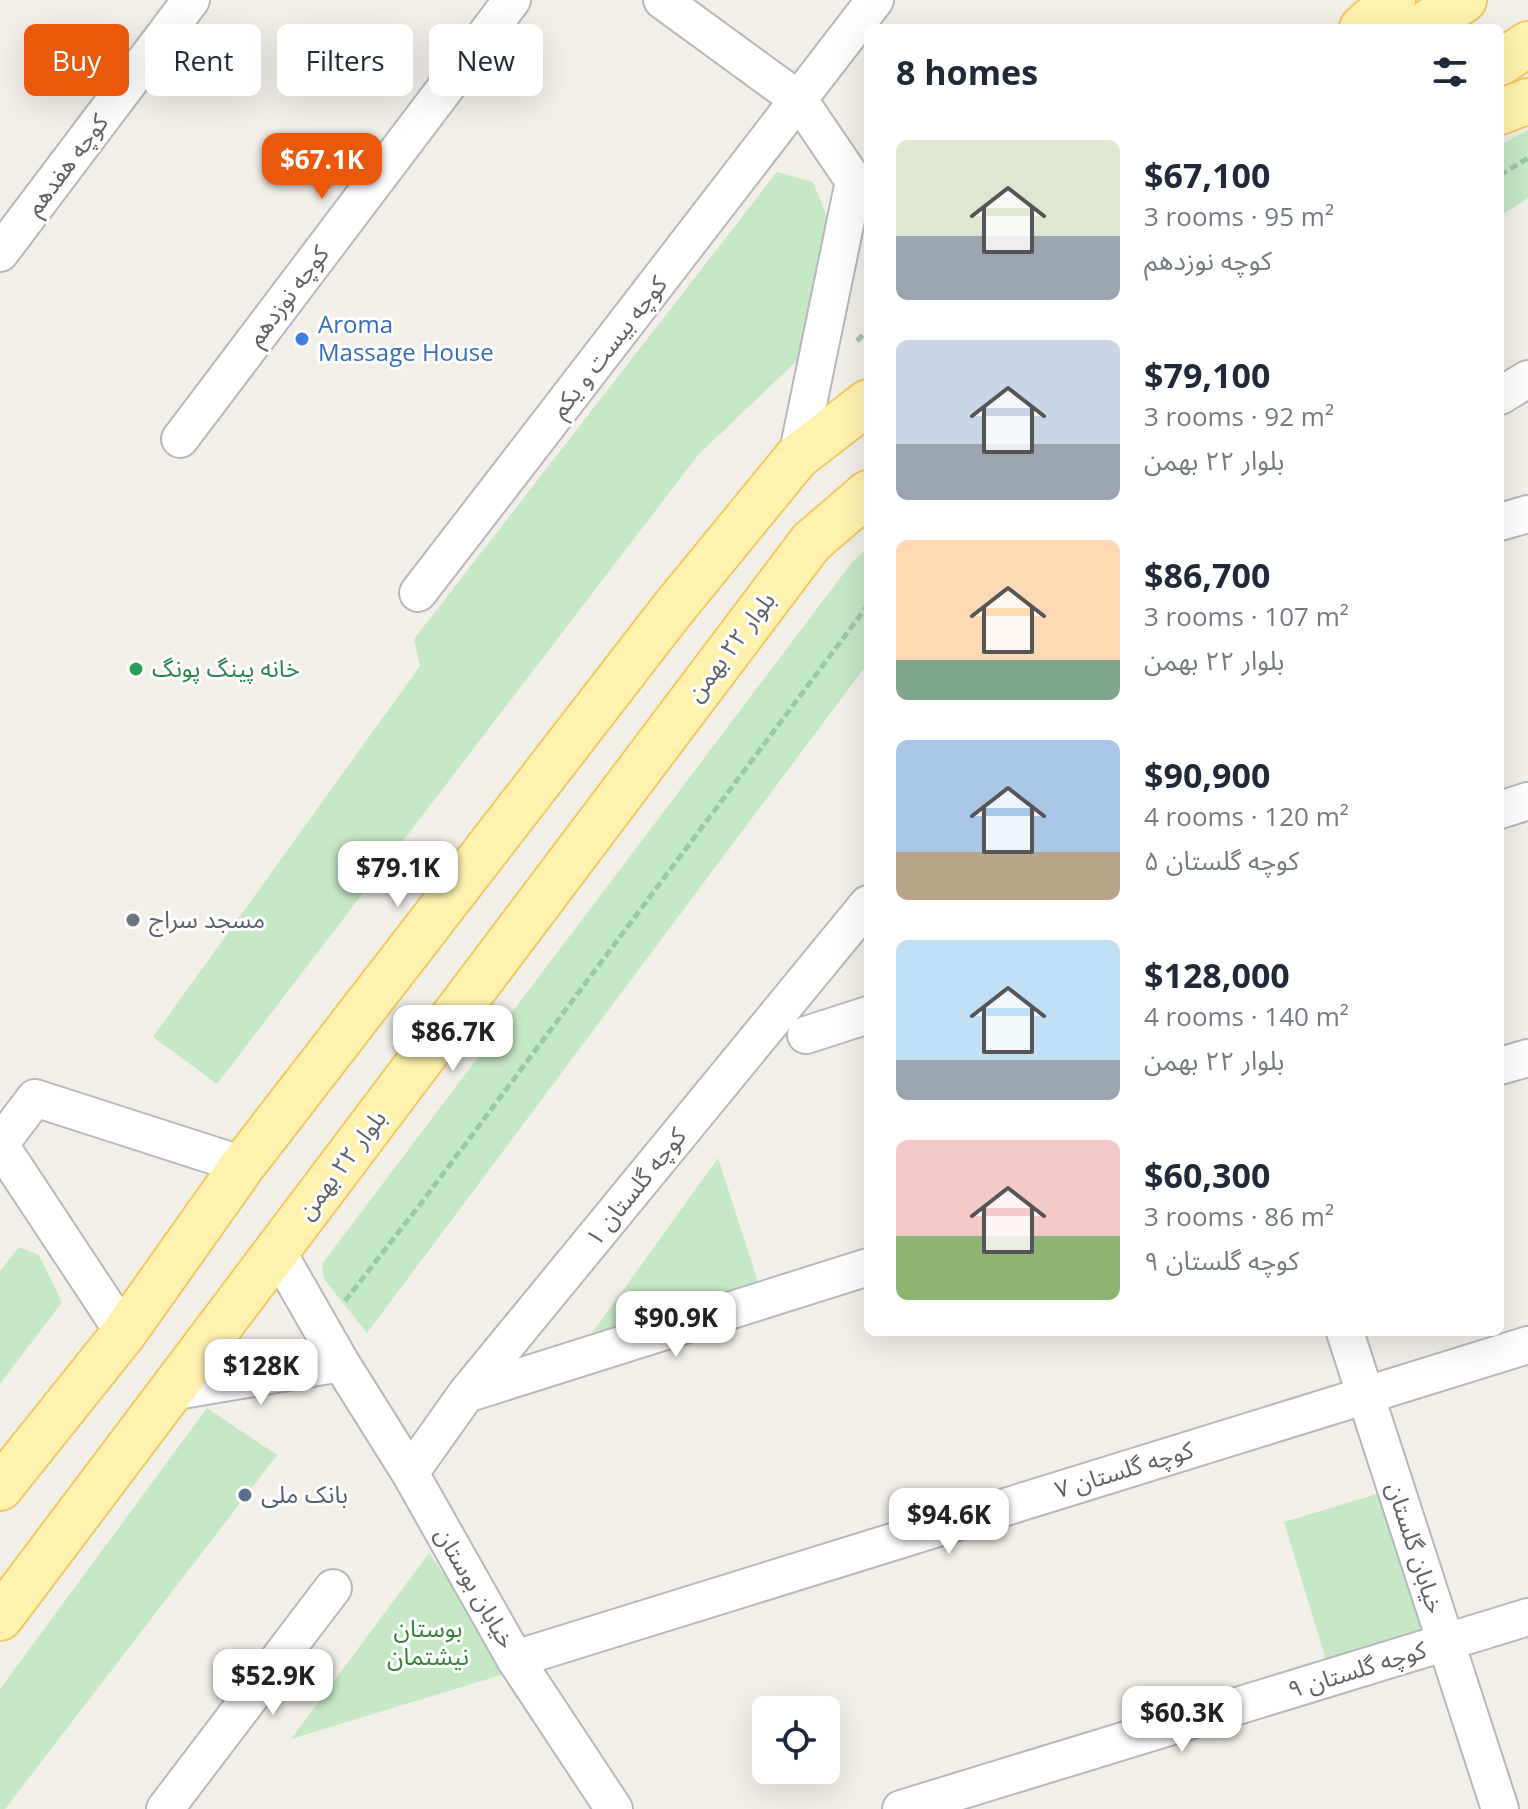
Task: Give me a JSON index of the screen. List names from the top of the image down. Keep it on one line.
{"streets":{"main road":["بلوار ۲۲ بهمن"],"street":["کوچه هفدهم","کوچه نوزدهم","کوچه بیست و یکم","کوچه گلستان ۱","کوچه گلستان ۷","خیابان گلستان","خیابان بوستان","کوچه گلستان ۹"]},"crossings":[["بلوار ۲۲ بهمن","خیابان بوستان"],["کوچه گلستان ۱","خیابان بوستان"],["کوچه گلستان ۷","خیابان گلستان"],["کوچه گلستان ۷","خیابان بوستان"],["خیابان گلستان","کوچه گلستان ۹"]],"parks":["بوستان نیشتمان"],"places":["Aroma Massage House","خانه پینگ پونگ","مسجد سراج","بانک ملی"],"page":{"chip":["Buy","Rent","Filters","New"],"heading":"8 homes","list":[{"name":"$67,100","note":"3 rooms · 95 m² · کوچه نوزدهم"},{"name":"$79,100","note":"3 rooms · 92 m² · بلوار ۲۲ بهمن"},{"name":"$86,700","note":"3 rooms · 107 m² · بلوار ۲۲ بهمن"},{"name":"$90,900","note":"4 rooms · 120 m² · کوچه گلستان ۵"},{"name":"$128,000","note":"4 rooms · 140 m² · بلوار ۲۲ بهمن"},{"name":"$60,300","note":"3 rooms · 86 m² · کوچه گلستان ۹"}],"price":["$67.1K","$79.1K","$86.7K","$90.9K","$128K","$94.6K","$52.9K","$60.3K"]}}
